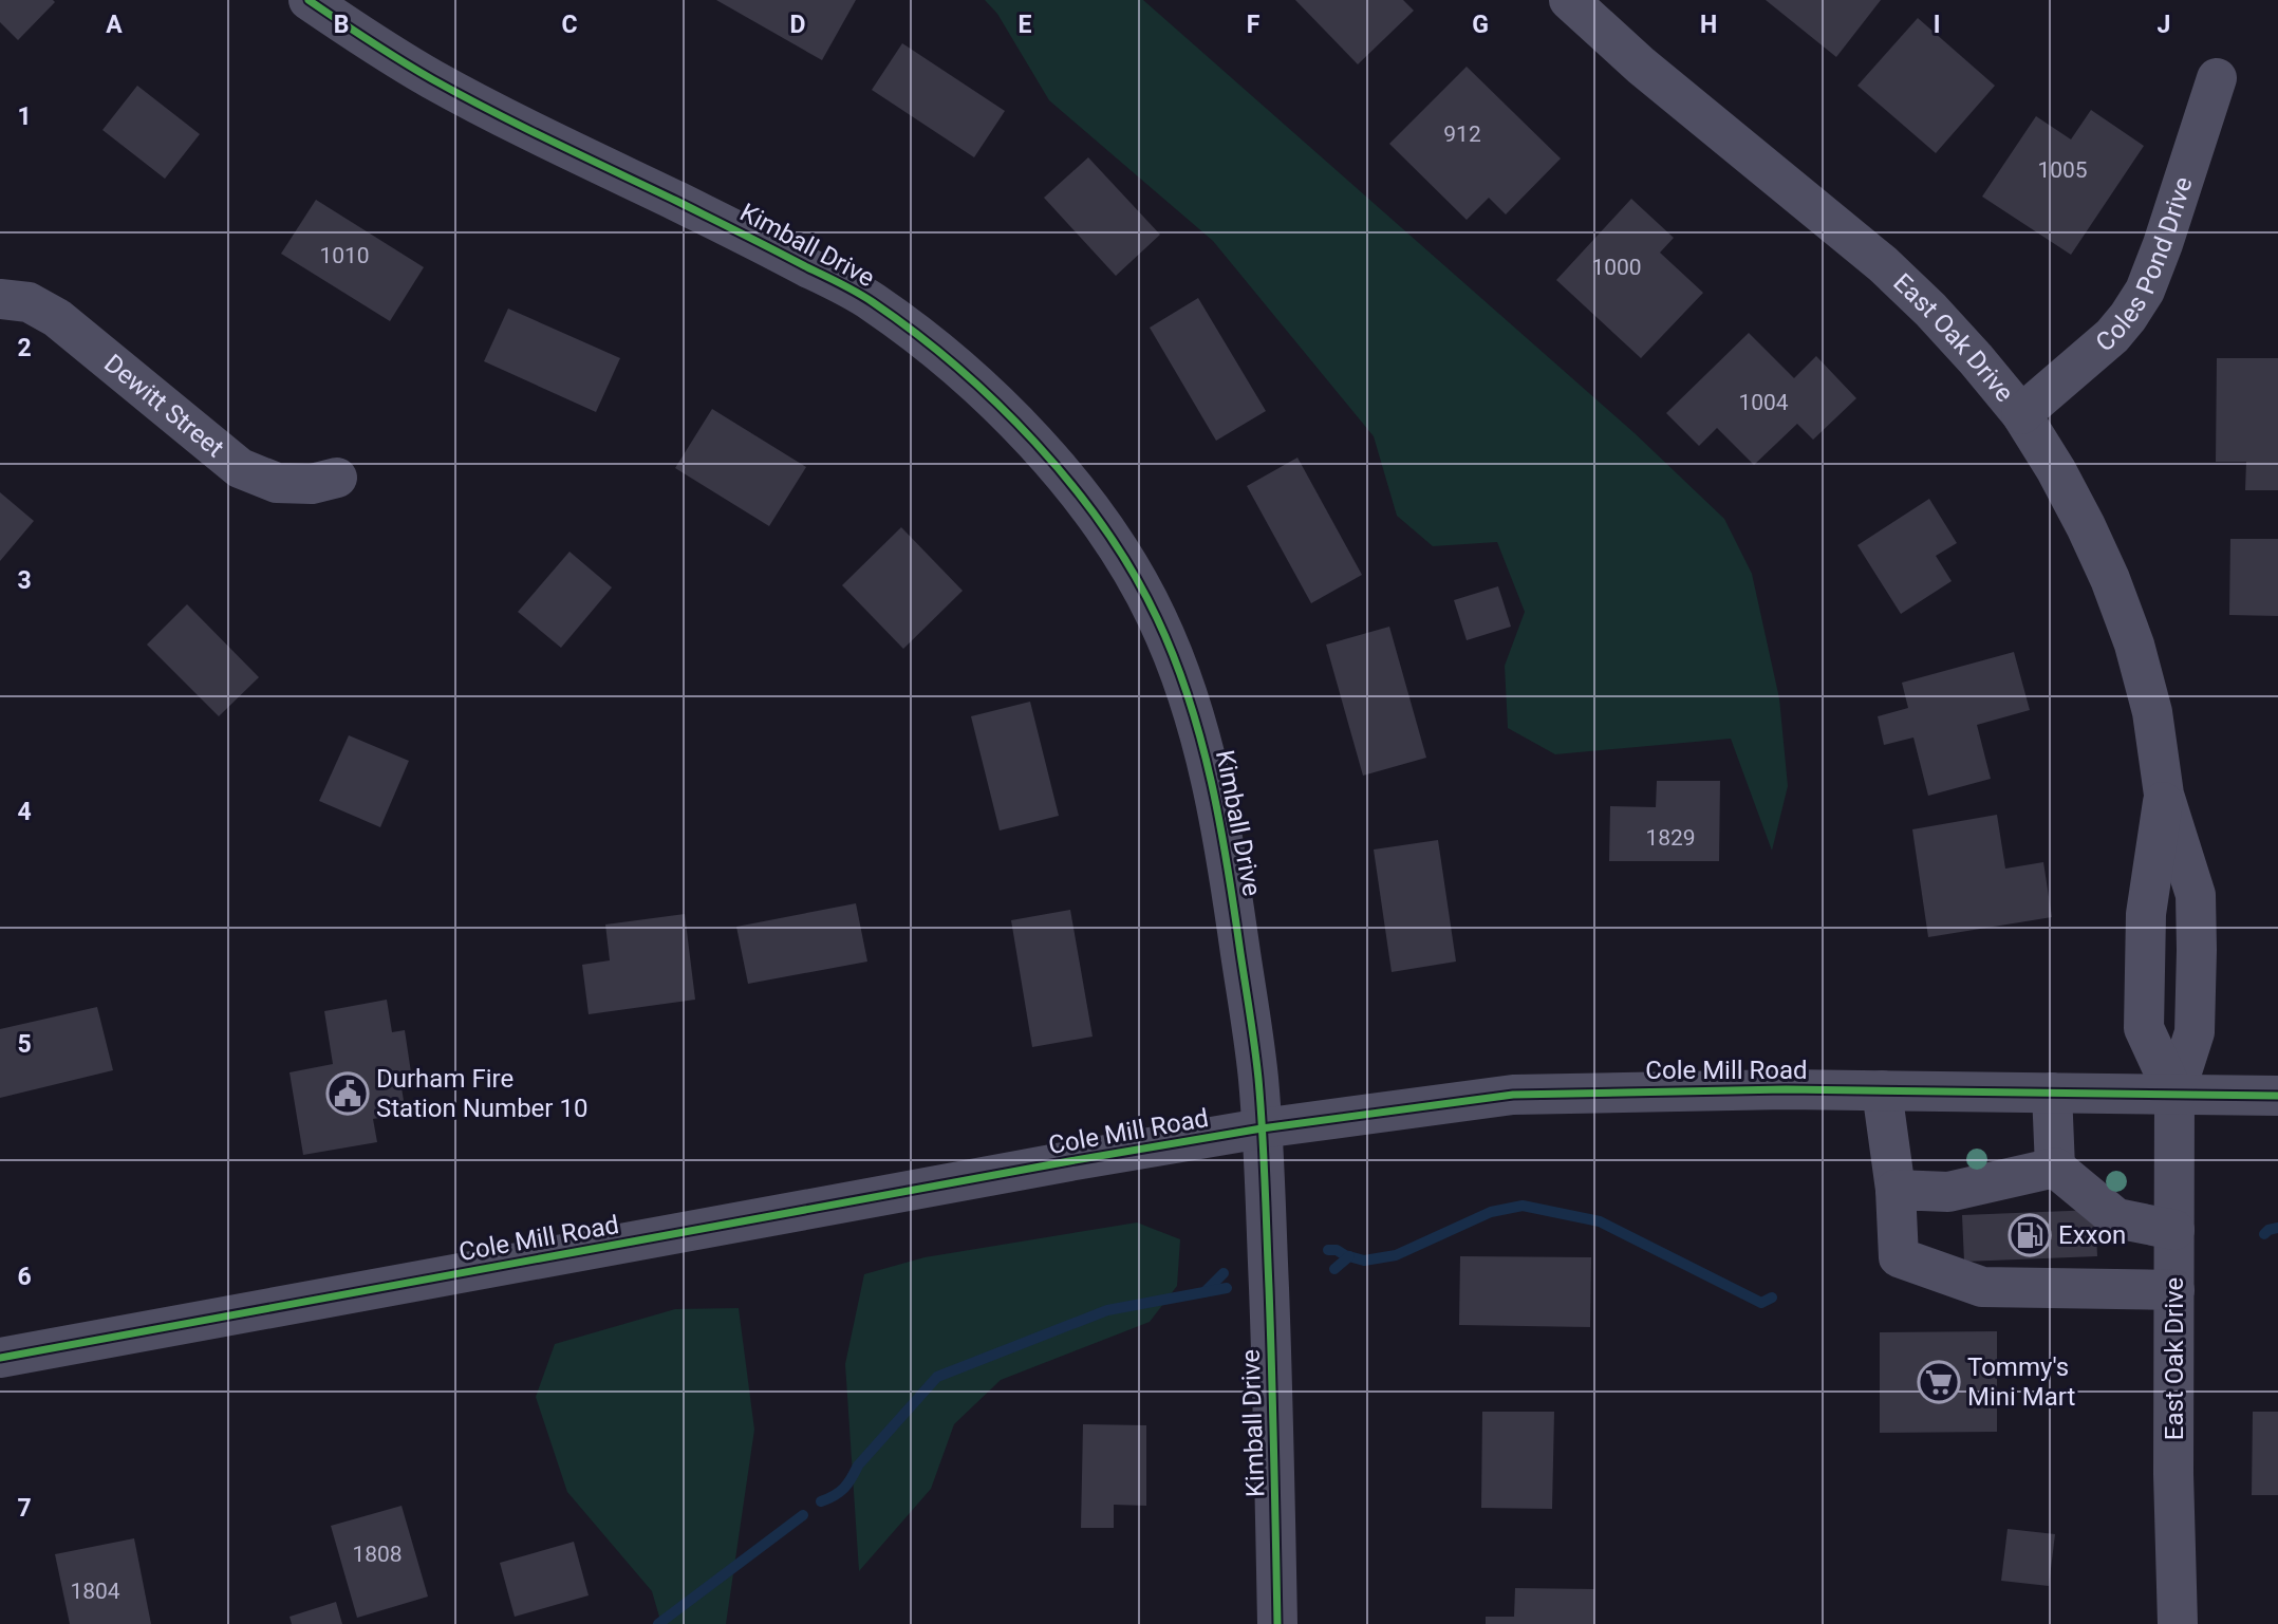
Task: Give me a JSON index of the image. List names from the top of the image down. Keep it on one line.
{"streets":{"street":["Kimball Drive","Coles Pond Drive","East Oak Drive","Dewitt Street","Cole Mill Road"]},"crossings":[["Kimball Drive","Cole Mill Road"],["Coles Pond Drive","East Oak Drive"],["East Oak Drive","Cole Mill Road"]],"places":{"public building":["Durham Fire Station Number 10"],"fuel station":["Exxon"],"supermarket":["Tommy's Mini Mart"]},"house_numbers":["912","1005","1010","1000","1004","1829","1808","1804"],"grid":{"columns":["A","B","C","D","E","F","G","H","I","J"],"rows":["1","2","3","4","5","6","7"]}}
